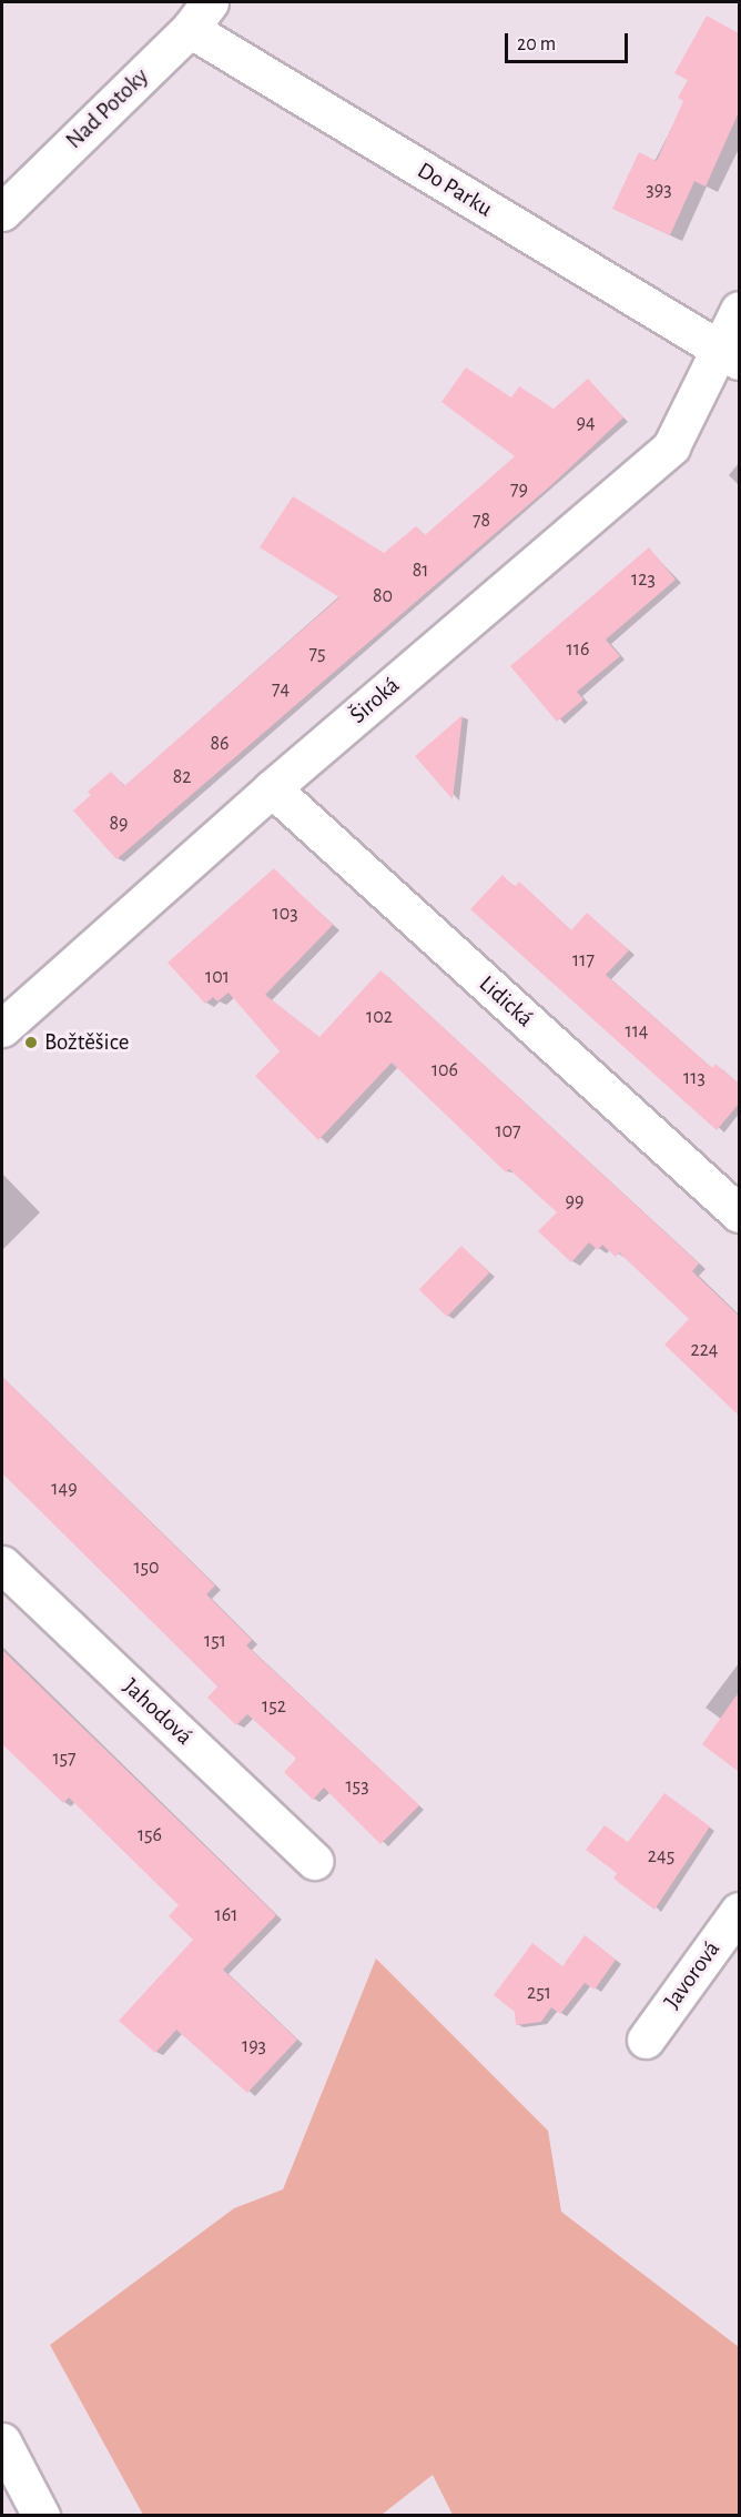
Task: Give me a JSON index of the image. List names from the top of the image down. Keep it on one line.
{"streets":{"street":["Nad Potoky","Do Parku","Široká","Lidická","Jahodová","Javorová"]},"crossings":[["Nad Potoky","Do Parku"],["Do Parku","Široká"],["Široká","Lidická"]],"places":["Božtěšice"],"house_numbers":["393","94","79","78","81","123","80","116","75","74","86","82","89","103","117","101","102","114","106","113","107","99","224","149","150","151","152","157","153","156","245","161","251","193"],"scale_bar":"20 m"}
